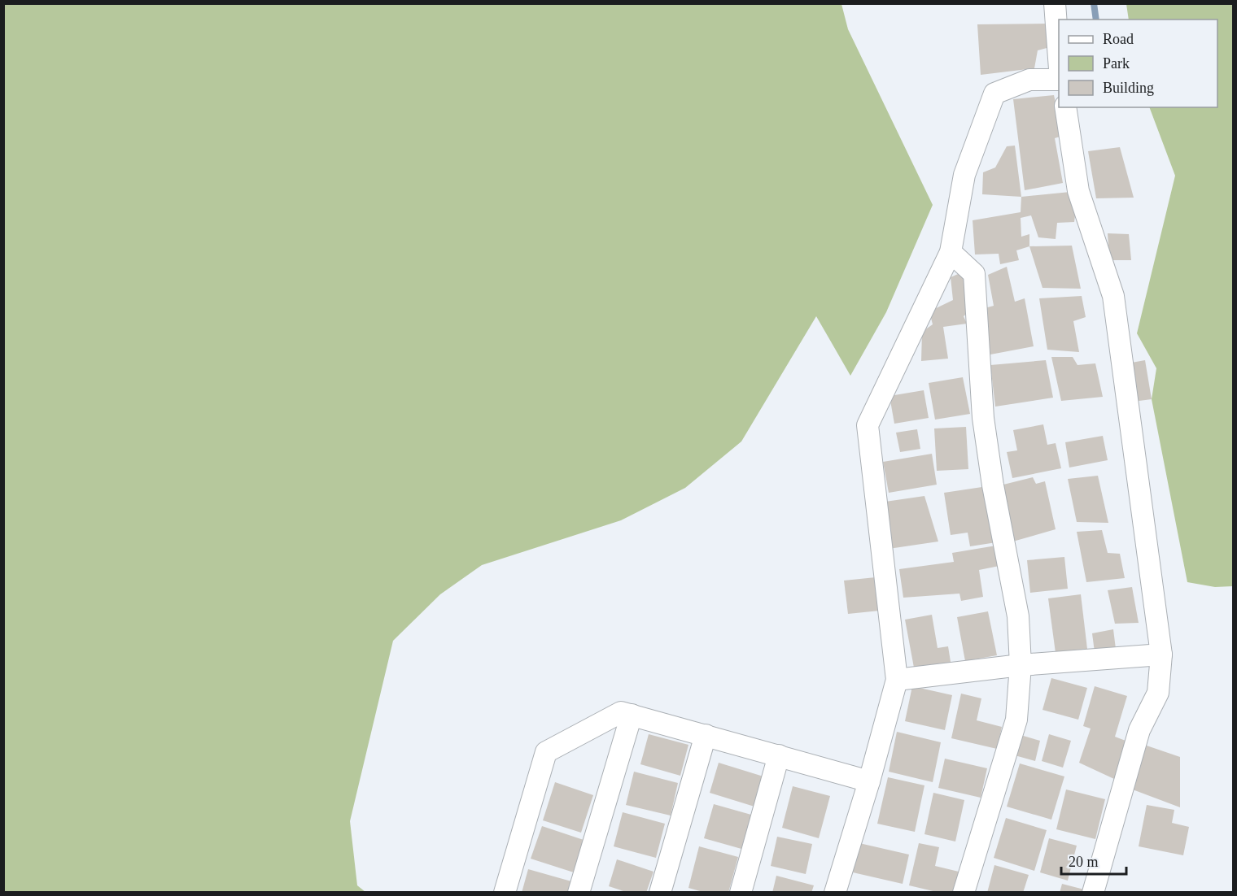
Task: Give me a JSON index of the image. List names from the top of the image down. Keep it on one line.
{"legend":["Road","Park","Building"],"scale_bar":"20 m"}
